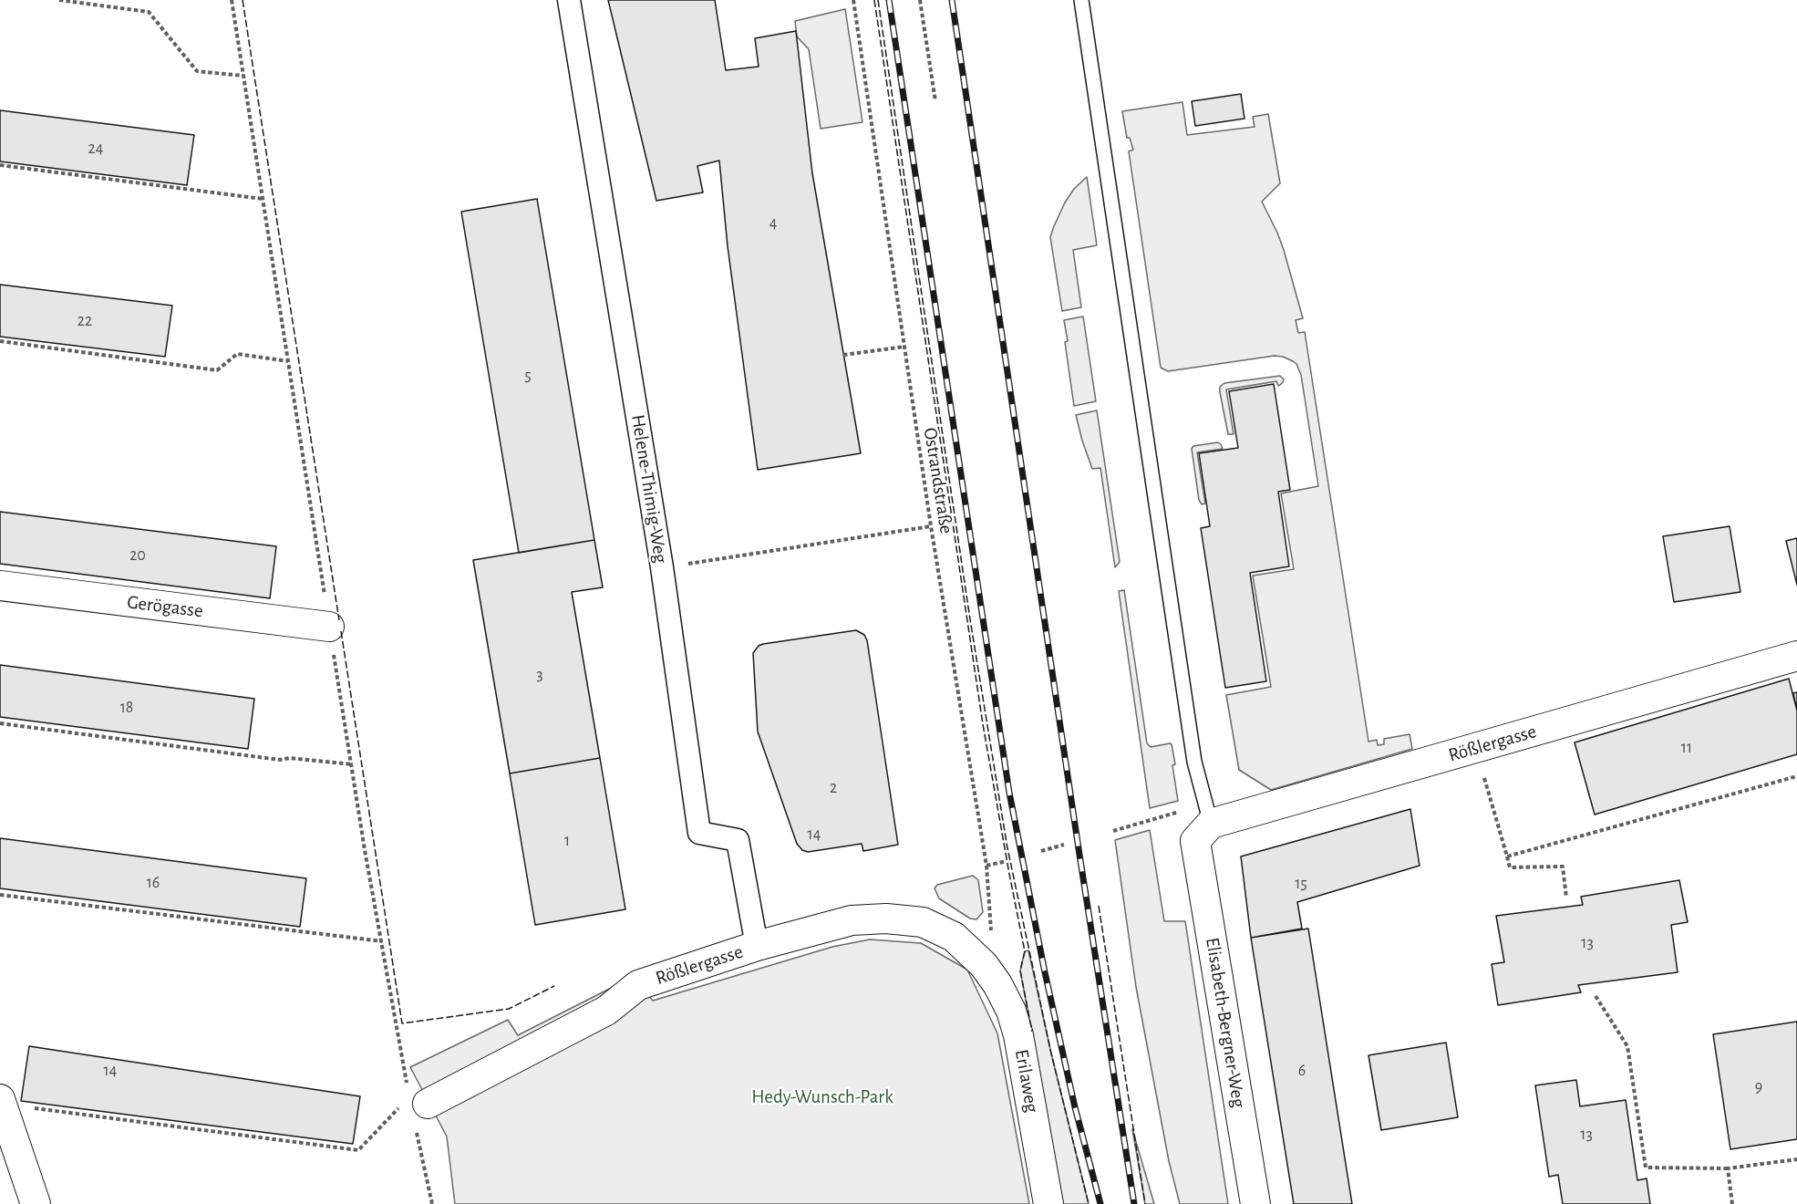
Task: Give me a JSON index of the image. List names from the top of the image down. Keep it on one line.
{"streets":{"street":["Helene-Thimig-Weg","Gerögasse","Rößlergasse","Elisabeth-Bergner-Weg","Erilaweg"],"path":["Ostrandstraße"]},"crossings":[["Ostrandstraße","Rößlergasse"],["Ostrandstraße","Erilaweg"],["Helene-Thimig-Weg","Rößlergasse"],["Rößlergasse","Elisabeth-Bergner-Weg"],["Rößlergasse","Erilaweg"]],"parks":["Hedy-Wunsch-Park"],"house_numbers":["24","4","22","5","20","3","18","11","2","14","1","16","15","13","14","6","9","13"]}
